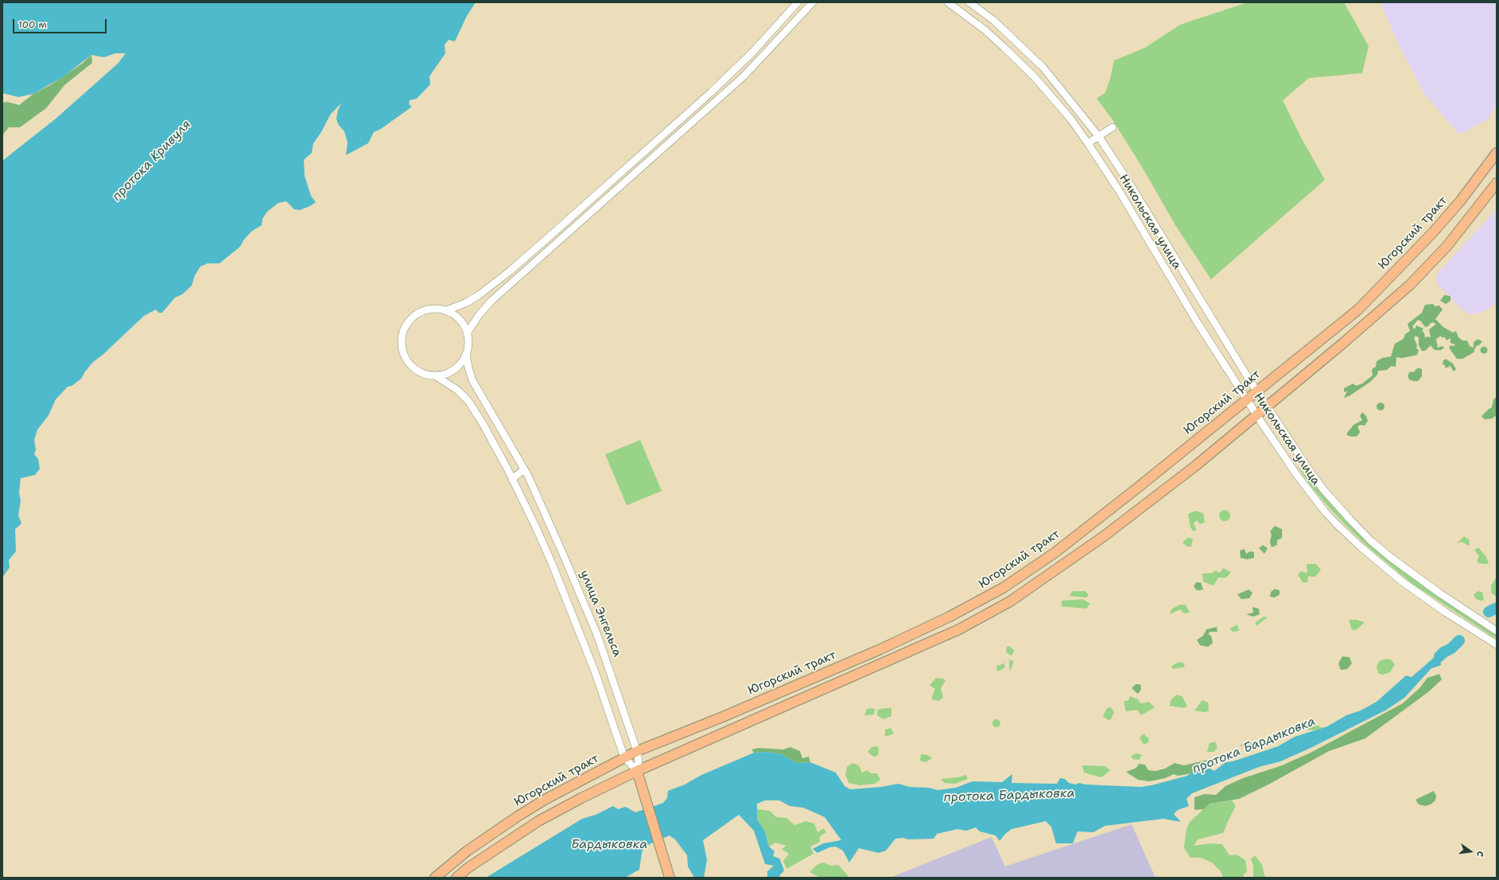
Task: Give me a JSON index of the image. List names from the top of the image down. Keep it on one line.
{"streets":{"main road":["Югорский тракт","улица Энгельса"],"street":["Никольская улица"]},"crossings":[["Никольская улица","Югорский тракт"],["Югорский тракт","улица Энгельса"]],"water":["протока Кривуля","протока Бардыковка","Бардыковка"],"scale_bar":"100 m","north":"right"}
